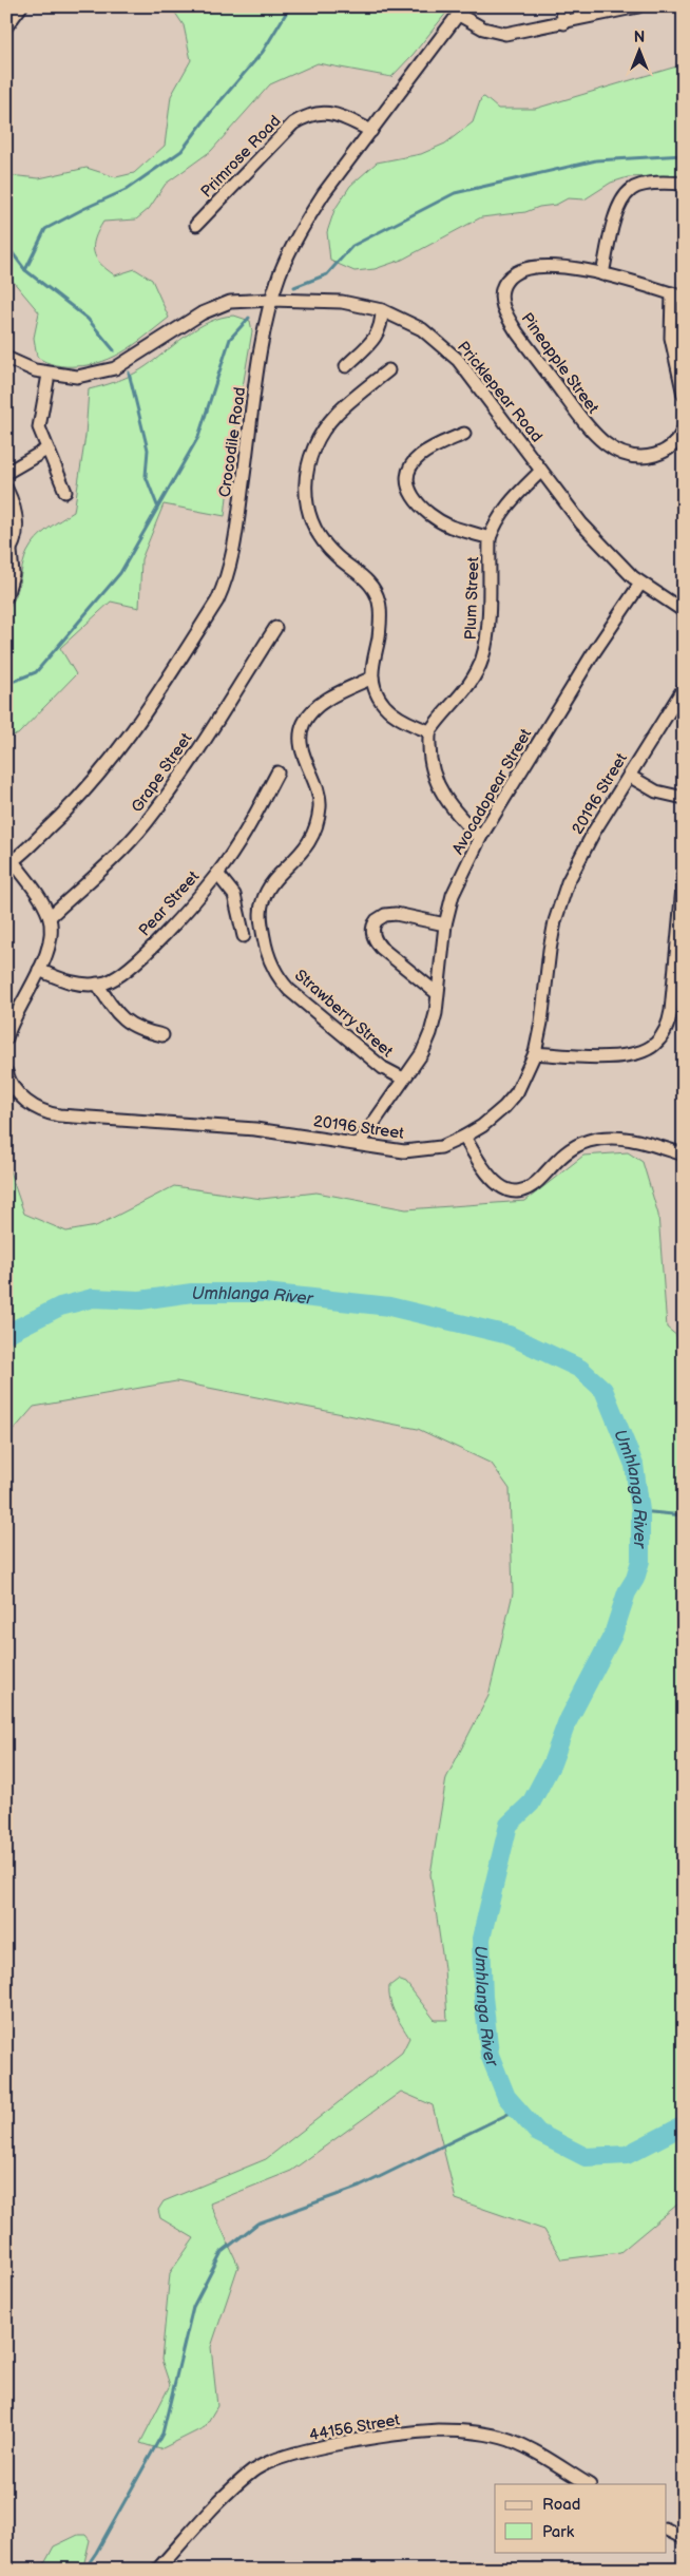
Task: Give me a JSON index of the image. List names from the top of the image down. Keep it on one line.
{"streets":{"street":["Primrose Road","Pineapple Street","Pricklepear Road","Crocodile Road","Plum Street","Grape Street","Avocadopear Street","20196 Street","Pear Street","Strawberry Street","44156 Street"]},"crossings":[["Primrose Road","Crocodile Road"],["Pricklepear Road","Crocodile Road"],["Pricklepear Road","Plum Street"],["Pricklepear Road","Avocadopear Street"],["Avocadopear Street","20196 Street"],["Avocadopear Street","Strawberry Street"]],"water":["Umhlanga River"],"legend":["Road","Park"],"north":"top"}
